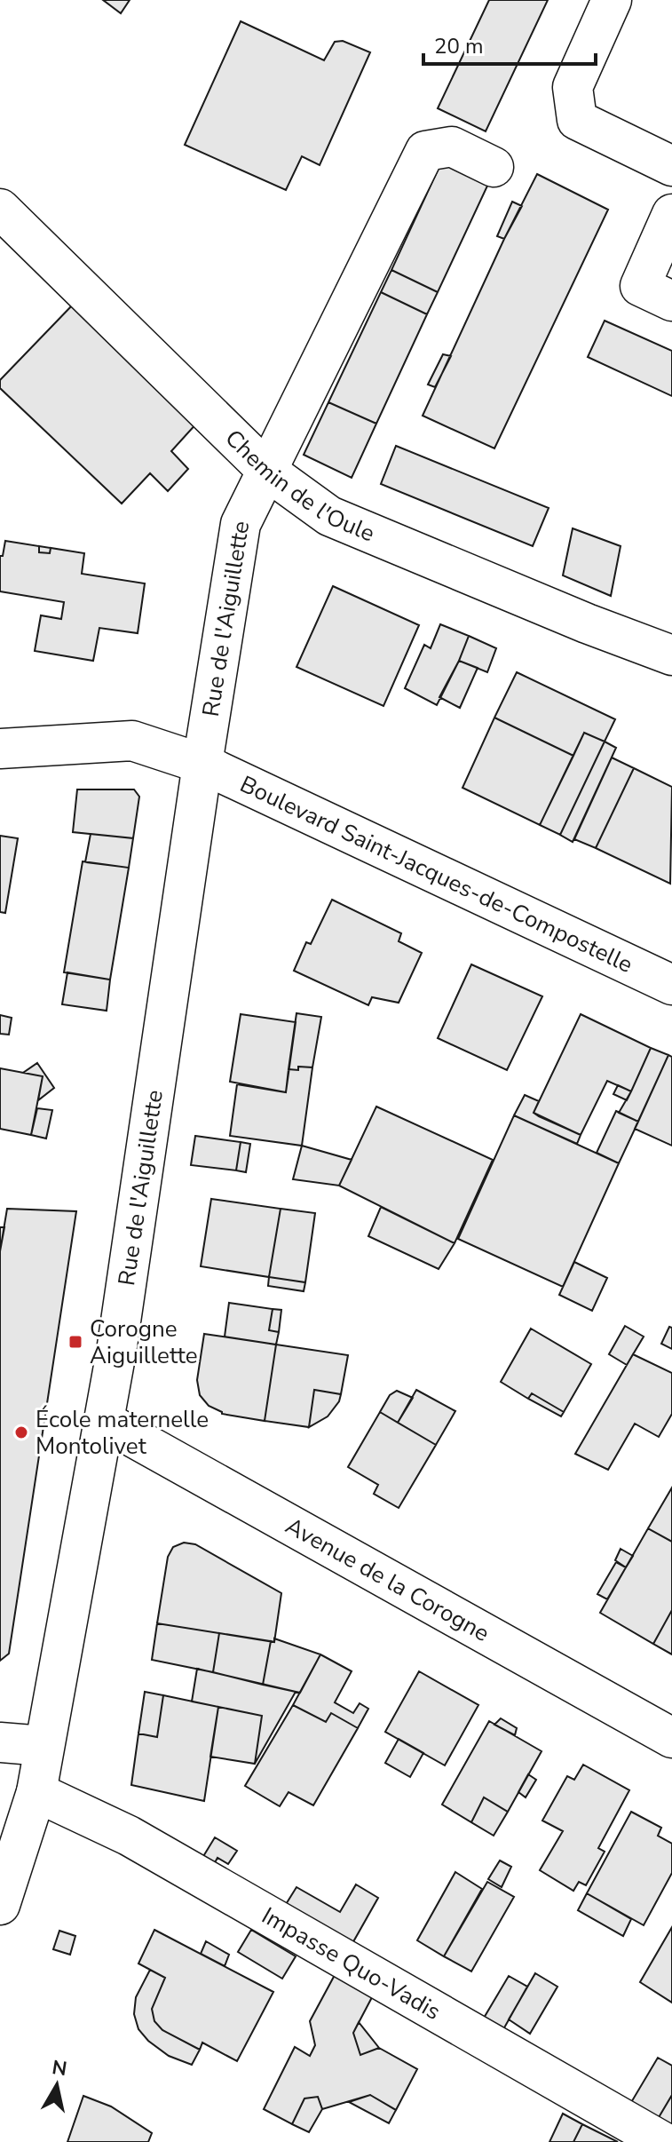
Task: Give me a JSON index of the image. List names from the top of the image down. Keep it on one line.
{"streets":{"street":["Chemin de l'Oule","Rue de l'Aiguillette","Boulevard Saint-Jacques-de-Compostelle","Avenue de la Corogne","Impasse Quo-Vadis"]},"crossings":[["Chemin de l'Oule","Rue de l'Aiguillette"],["Rue de l'Aiguillette","Boulevard Saint-Jacques-de-Compostelle"],["Rue de l'Aiguillette","Avenue de la Corogne"],["Rue de l'Aiguillette","Impasse Quo-Vadis"]],"places":{"transit":["Corogne Aiguillette"],"other":["École maternelle Montolivet"]},"scale_bar":"20 m","north":"top"}
